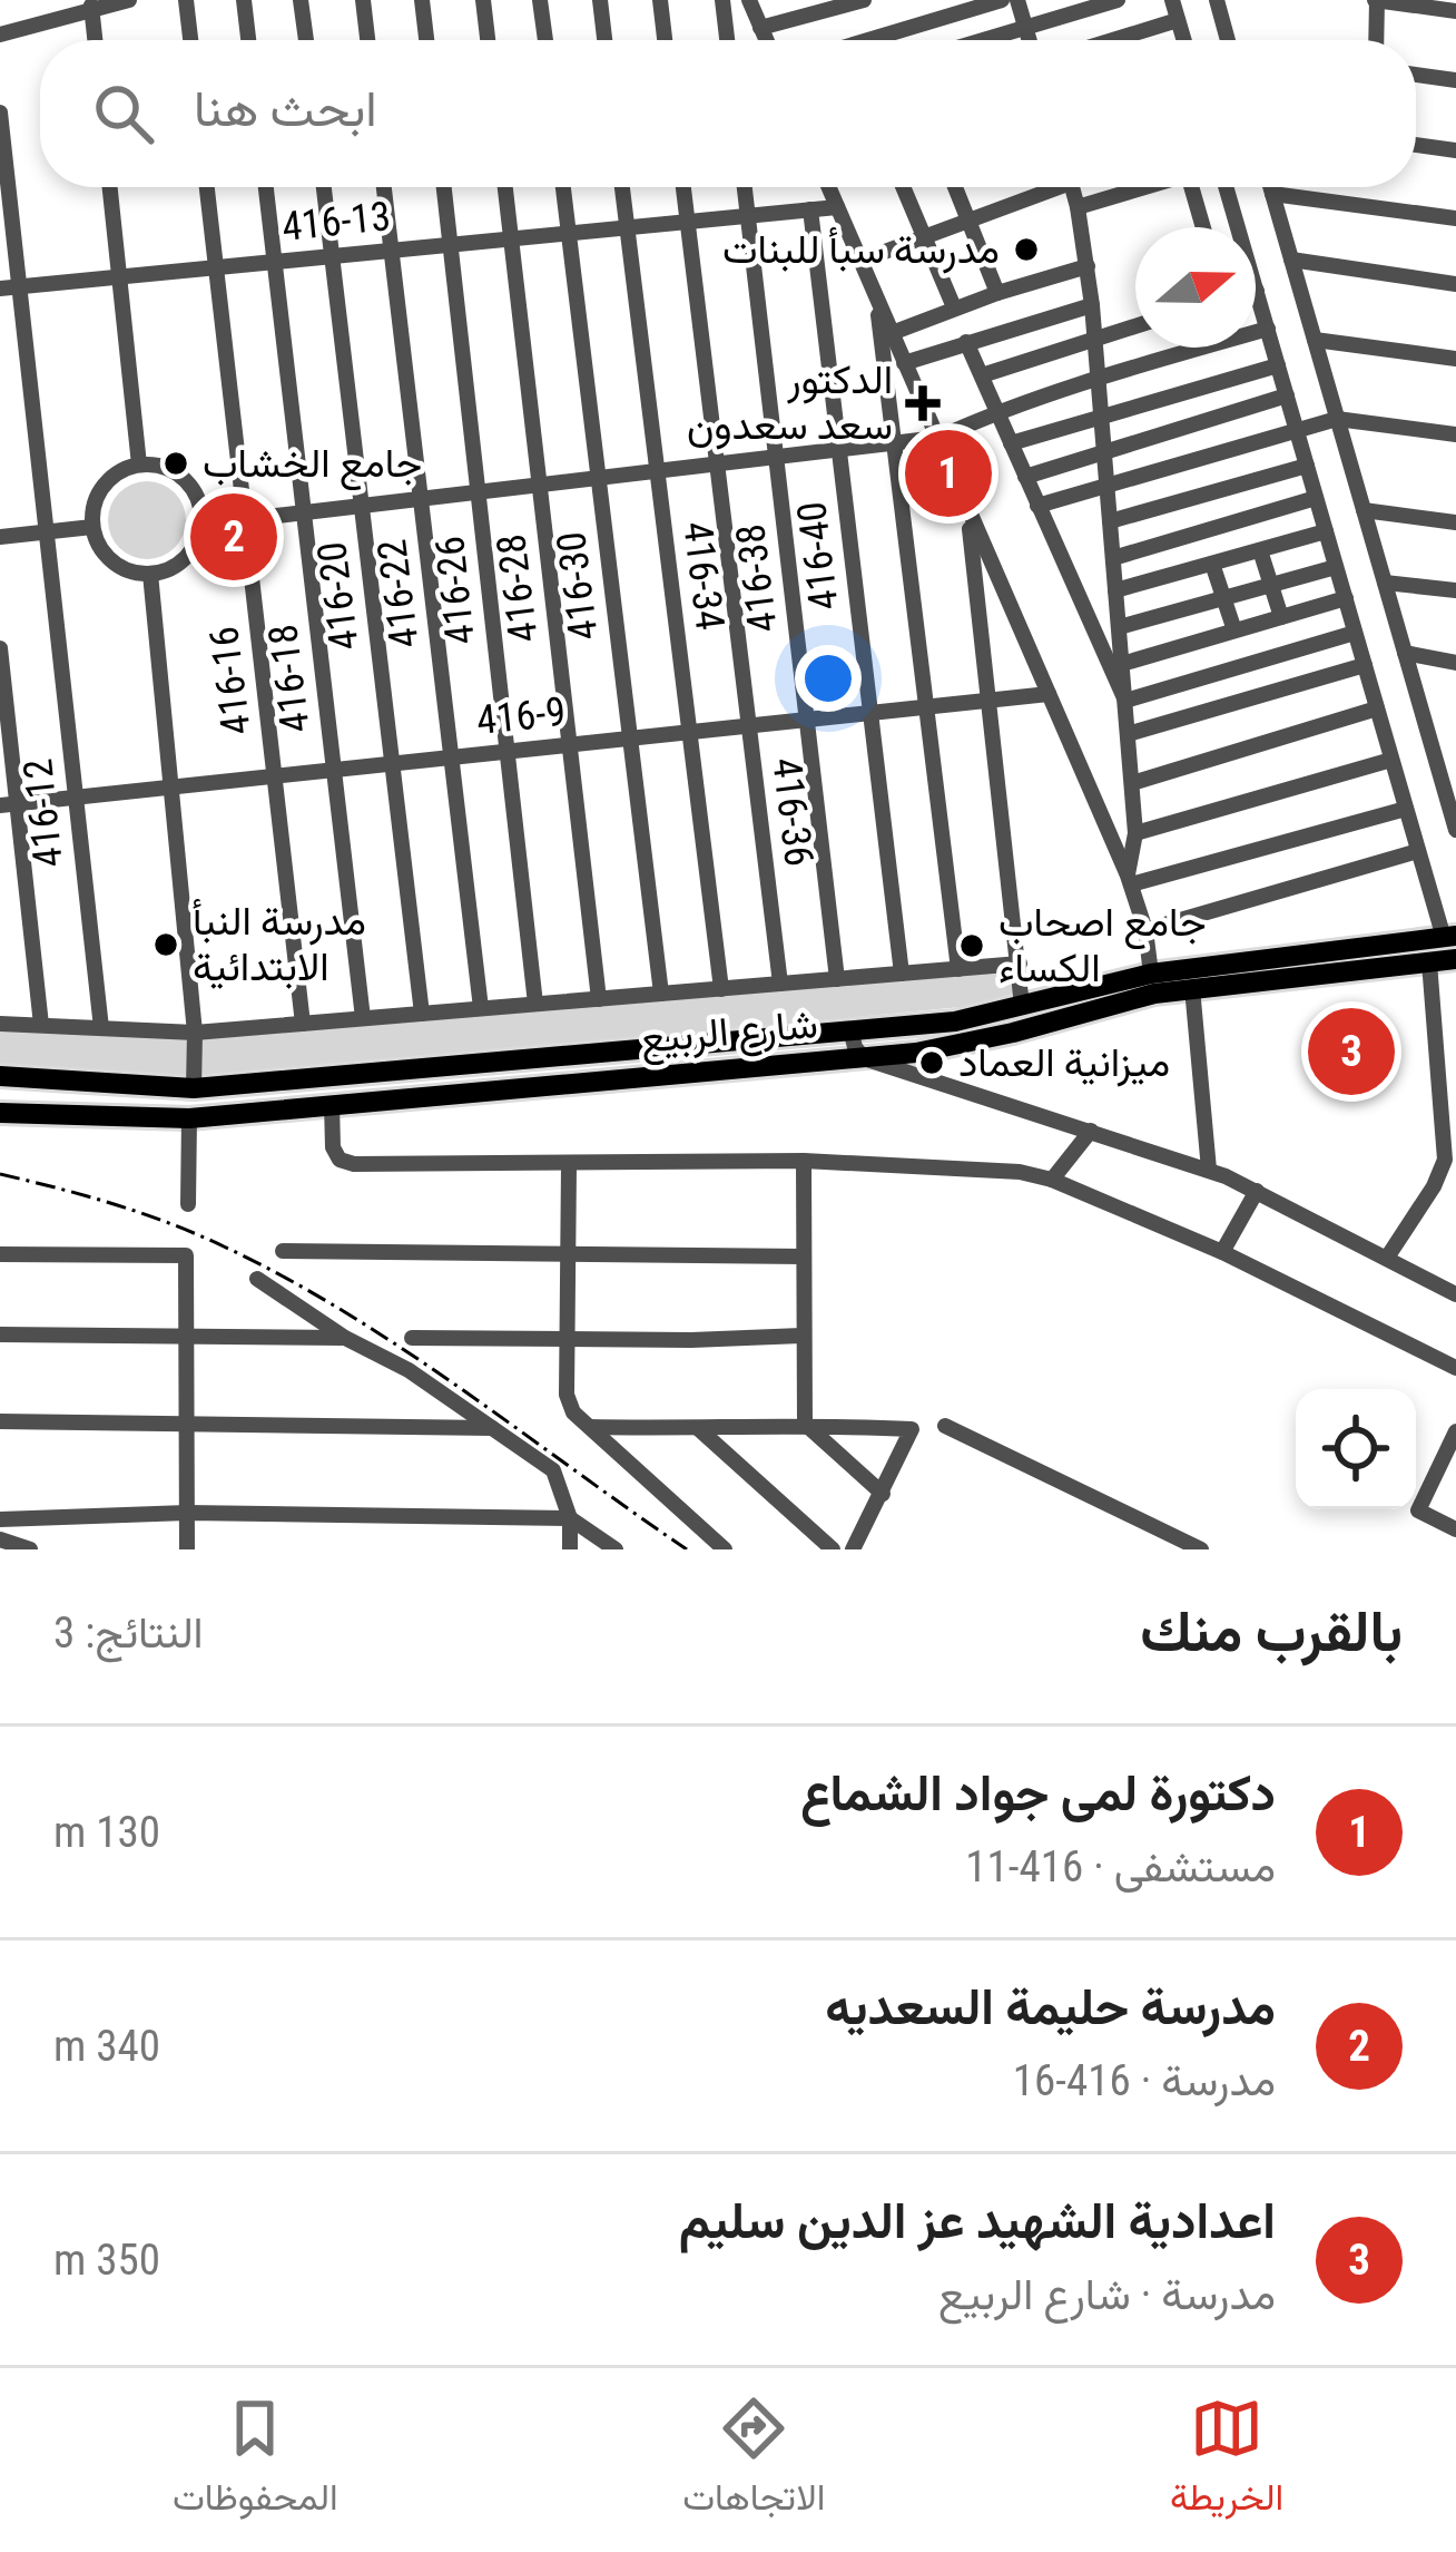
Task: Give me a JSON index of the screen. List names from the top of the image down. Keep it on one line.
{"streets":{"main road":["شارع الربيع"],"street":["416-13","416-40","416-34","416-38","416-30","416-28","416-26","416-22","416-20","416-18","416-16","416-9","416-36","416-12"]},"crossings":[["416-13","416-40"],["416-13","416-34"],["416-13","416-38"],["416-13","416-30"],["416-13","416-28"],["416-13","416-26"],["416-13","416-22"],["416-13","416-20"],["416-13","416-18"],["416-13","416-16"],["416-13","416-36"],["416-13","416-12"],["416-40","416-9"],["416-34","416-9"],["416-38","416-9"],["416-30","416-9"],["416-28","416-9"],["416-26","416-9"],["416-22","416-9"],["416-20","416-9"],["416-18","416-9"],["416-16","416-9"],["416-9","416-36"],["416-9","416-12"]],"places":{"other":["مدرسة سبأ للبنات","جامع الخشاب","مدرسة النبأ الابتدائية","جامع اصحاب الکساء","ميزانية العماد"],"health":["الدكتور سعد سعدون"]},"north":"right","page":{"search":"ابحث هنا","pins":["1","2","3"],"heading":["بالقرب منك","النتائج: 3"],"list":[{"mark":"1","name":"دكتورة لمى جواد الشماع","note":"مستشفى · 416-11","value":"130 m"},{"mark":"2","name":"مدرسة حليمة السعديه","note":"مدرسة · 416-16","value":"340 m"},{"mark":"3","name":"اعدادية الشهيد عز الدين سليم","note":"مدرسة · شارع الربيع","value":"350 m"}],"nav":["الخريطة","الاتجاهات","المحفوظات"]}}
